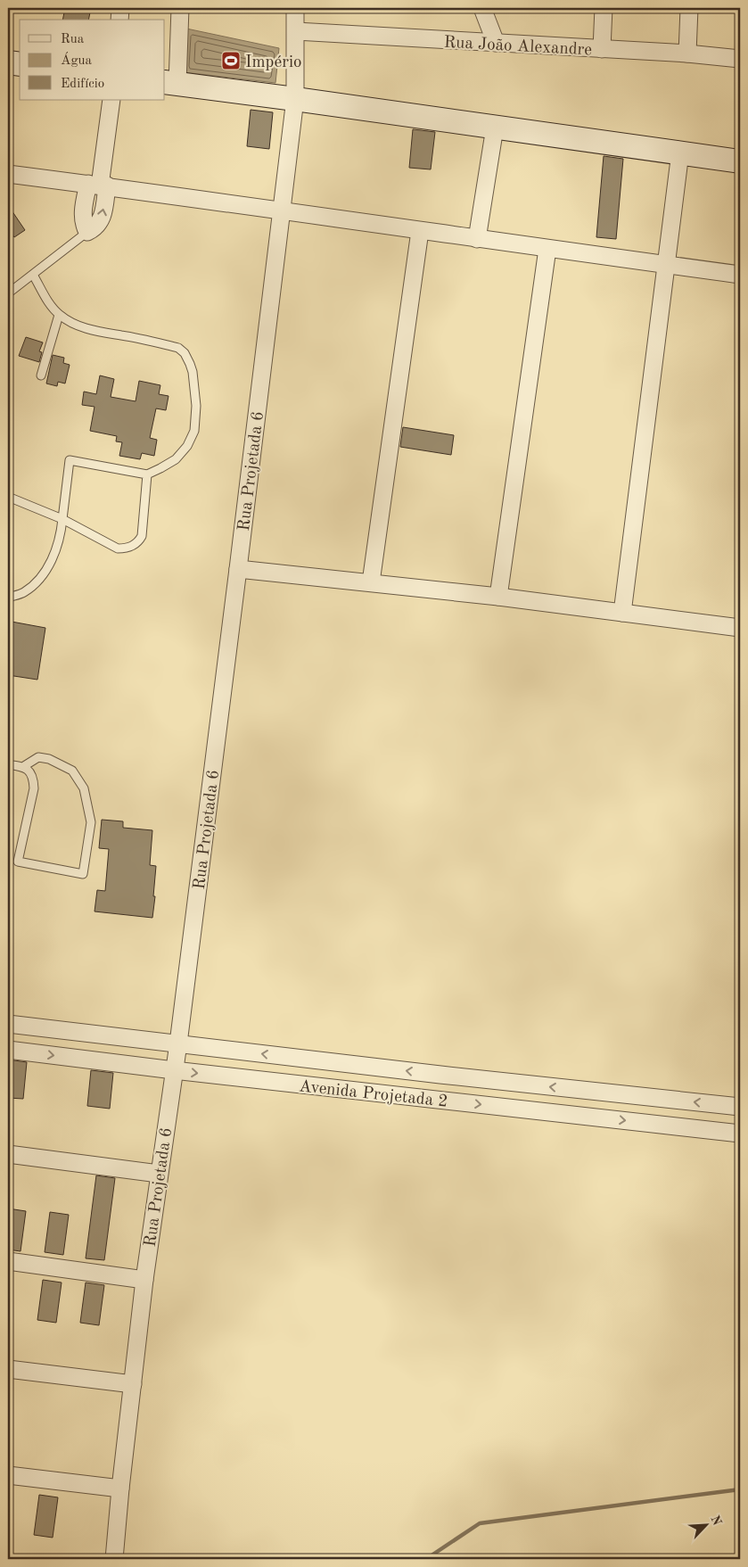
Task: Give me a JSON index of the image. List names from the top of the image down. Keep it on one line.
{"streets":{"street":["Rua João Alexandre","Rua Projetada 6","Avenida Projetada 2"]},"crossings":[["Rua João Alexandre","Rua Projetada 6"],["Rua Projetada 6","Avenida Projetada 2"]],"places":{"sports":["Império"]},"legend":["Rua","Água","Edifício"],"north":"top right"}
